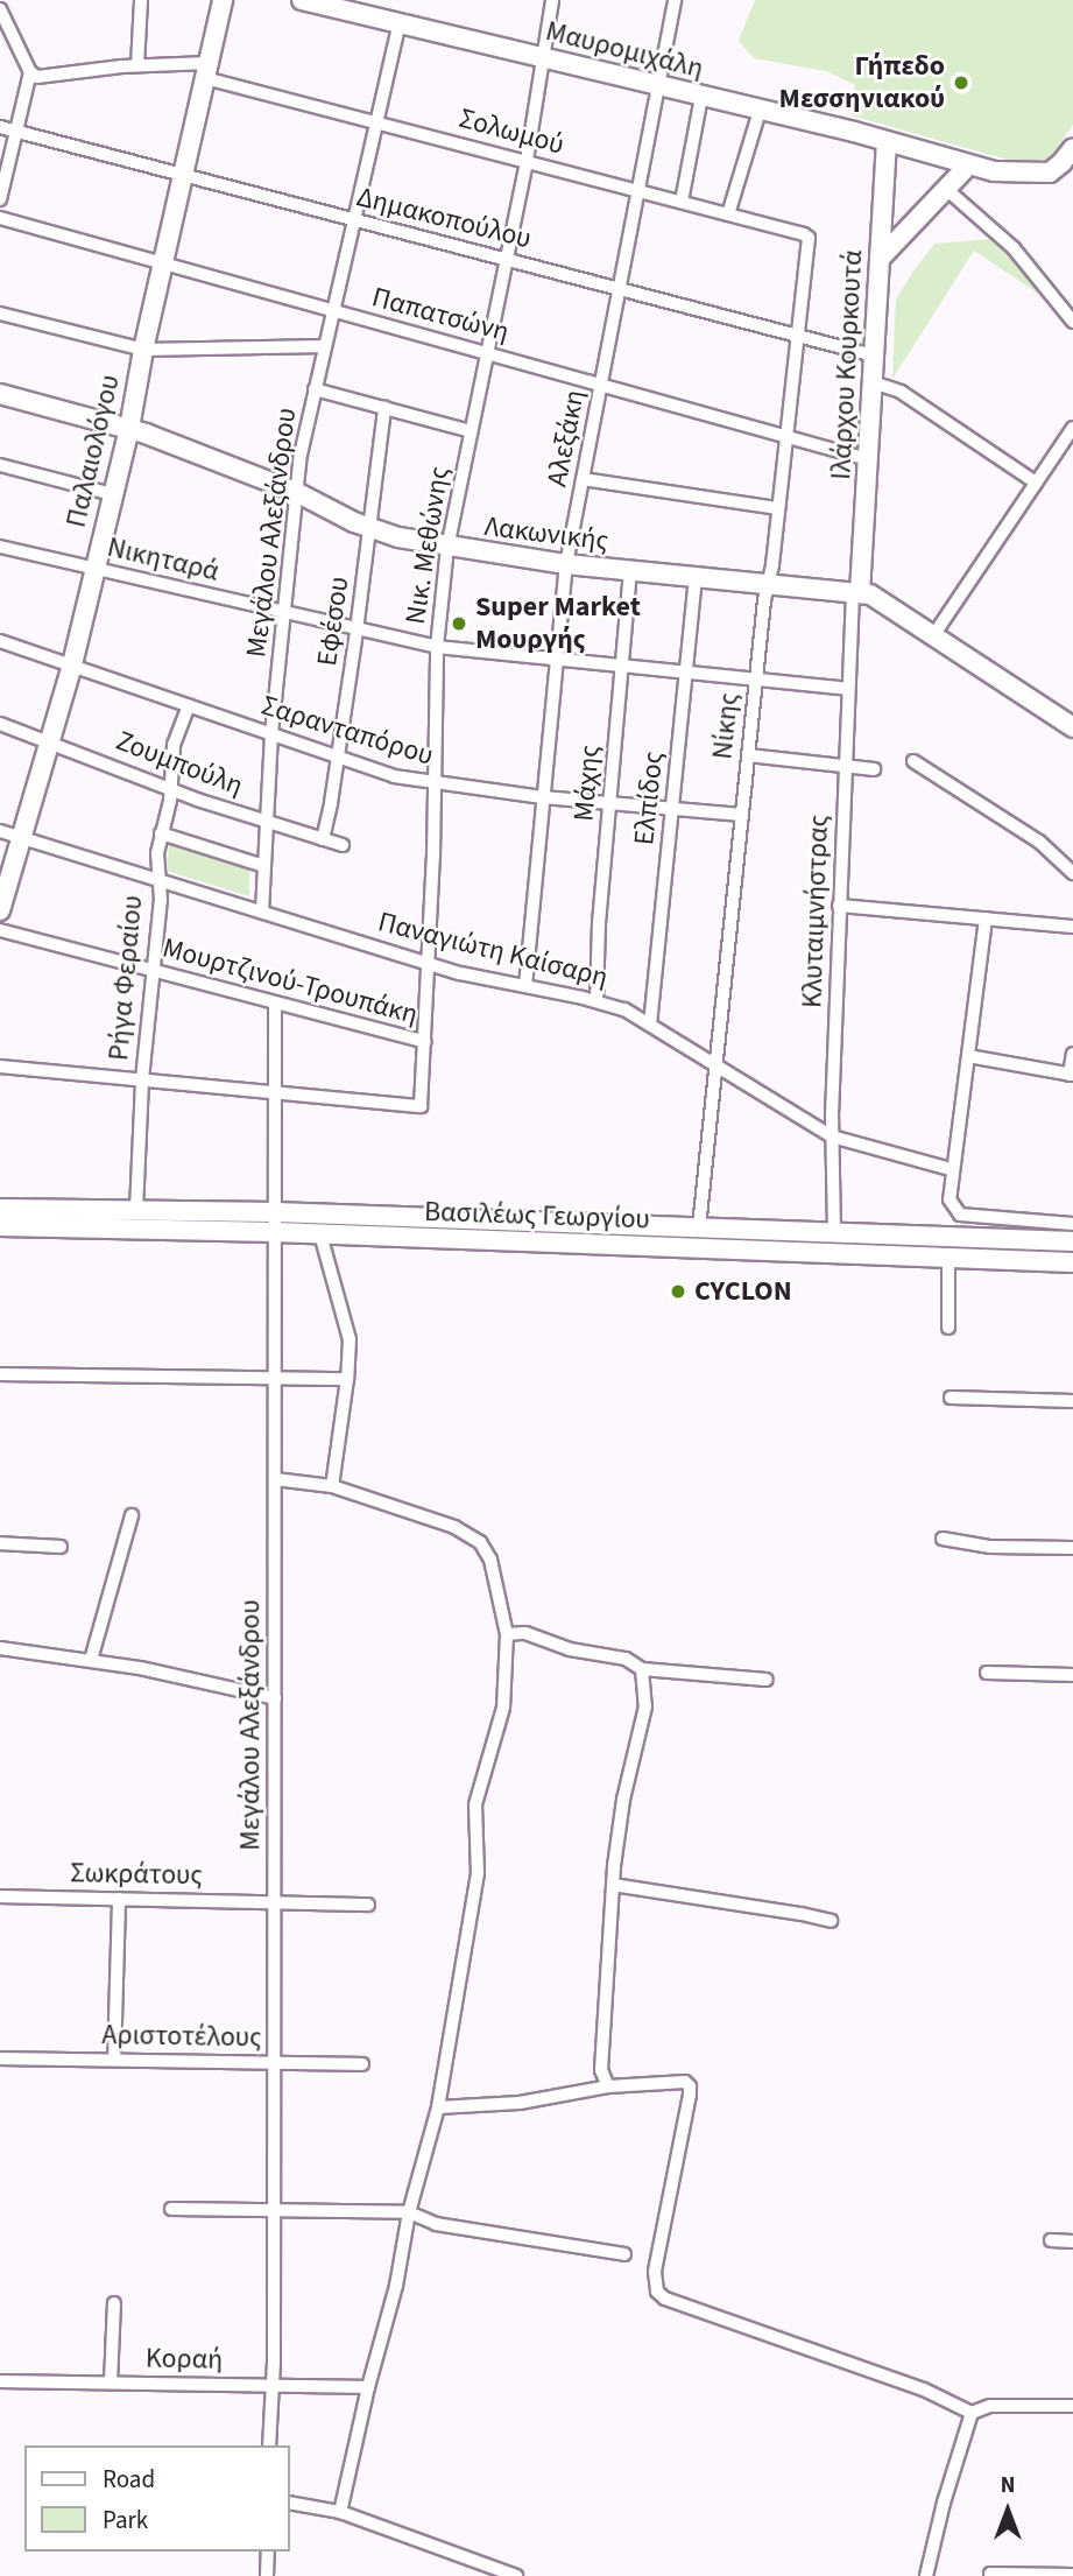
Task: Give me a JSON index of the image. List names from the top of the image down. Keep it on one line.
{"streets":{"main road":["Μαυρομιχάλη","Ιλάρχου Κουρκουτά","Παλαιολόγου","Λακωνικής","Βασιλέως Γεωργίου"],"street":["Σολωμού","Δημακοπούλου","Παπατσώνη","Αλεξάκη","Μεγάλου Αλεξάνδρου","Νικ. Μεθώνης","Νικηταρά","Εφέσου","Νίκης","Σαρανταπόρου","Ζουμπούλη","Μάχης","Ελπίδος","Κλυταιμνήστρας","Παναγιώτη Καίσαρη","Ρήγα Φεραίου","Μουρτζινού-Τρουπάκη","Σωκράτους","Αριστοτέλους","Κοραή"]},"crossings":[["Μαυρομιχάλη","Ιλάρχου Κουρκουτά"],["Μαυρομιχάλη","Αλεξάκη"],["Μαυρομιχάλη","Μεγάλου Αλεξάνδρου"],["Μαυρομιχάλη","Νικ. Μεθώνης"],["Σολωμού","Αλεξάκη"],["Σολωμού","Παλαιολόγου"],["Σολωμού","Μεγάλου Αλεξάνδρου"],["Σολωμού","Νικ. Μεθώνης"],["Σολωμού","Νίκης"],["Δημακοπούλου","Ιλάρχου Κουρκουτά"],["Δημακοπούλου","Αλεξάκη"],["Δημακοπούλου","Παλαιολόγου"],["Δημακοπούλου","Μεγάλου Αλεξάνδρου"],["Δημακοπούλου","Νικ. Μεθώνης"],["Δημακοπούλου","Νίκης"],["Παπατσώνη","Ιλάρχου Κουρκουτά"],["Παπατσώνη","Αλεξάκη"],["Παπατσώνη","Παλαιολόγου"],["Παπατσώνη","Μεγάλου Αλεξάνδρου"],["Παπατσώνη","Νικ. Μεθώνης"],["Παπατσώνη","Νίκης"],["Ιλάρχου Κουρκουτά","Λακωνικής"],["Ιλάρχου Κουρκουτά","Κλυταιμνήστρας"],["Αλεξάκη","Λακωνικής"],["Αλεξάκη","Νικηταρά"],["Αλεξάκη","Σαρανταπόρου"],["Αλεξάκη","Παναγιώτη Καίσαρη"],["Παλαιολόγου","Λακωνικής"],["Παλαιολόγου","Νικηταρά"],["Παλαιολόγου","Σαρανταπόρου"],["Παλαιολόγου","Ζουμπούλη"],["Παλαιολόγου","Παναγιώτη Καίσαρη"],["Μεγάλου Αλεξάνδρου","Λακωνικής"],["Μεγάλου Αλεξάνδρου","Νικ. Μεθώνης"],["Μεγάλου Αλεξάνδρου","Νικηταρά"],["Μεγάλου Αλεξάνδρου","Σαρανταπόρου"],["Μεγάλου Αλεξάνδρου","Ζουμπούλη"],["Μεγάλου Αλεξάνδρου","Παναγιώτη Καίσαρη"],["Μεγάλου Αλεξάνδρου","Μουρτζινού-Τρουπάκη"],["Μεγάλου Αλεξάνδρου","Βασιλέως Γεωργίου"],["Μεγάλου Αλεξάνδρου","Σωκράτους"],["Μεγάλου Αλεξάνδρου","Αριστοτέλους"],["Μεγάλου Αλεξάνδρου","Κοραή"],["Λακωνικής","Νικ. Μεθώνης"],["Λακωνικής","Εφέσου"],["Λακωνικής","Νίκης"],["Λακωνικής","Μάχης"],["Λακωνικής","Ελπίδος"],["Λακωνικής","Κλυταιμνήστρας"],["Νικ. Μεθώνης","Νικηταρά"],["Νικ. Μεθώνης","Σαρανταπόρου"],["Νικ. Μεθώνης","Παναγιώτη Καίσαρη"],["Νικ. Μεθώνης","Μουρτζινού-Τρουπάκη"],["Νικηταρά","Εφέσου"],["Νικηταρά","Νίκης"],["Νικηταρά","Μάχης"],["Νικηταρά","Ελπίδος"],["Νικηταρά","Κλυταιμνήστρας"],["Εφέσου","Σαρανταπόρου"],["Εφέσου","Ζουμπούλη"],["Νίκης","Σαρανταπόρου"],["Νίκης","Παναγιώτη Καίσαρη"],["Νίκης","Βασιλέως Γεωργίου"],["Σαρανταπόρου","Μάχης"],["Σαρανταπόρου","Ελπίδος"],["Σαρανταπόρου","Ρήγα Φεραίου"],["Ζουμπούλη","Ρήγα Φεραίου"],["Μάχης","Παναγιώτη Καίσαρη"],["Ελπίδος","Παναγιώτη Καίσαρη"],["Κλυταιμνήστρας","Παναγιώτη Καίσαρη"],["Κλυταιμνήστρας","Βασιλέως Γεωργίου"],["Παναγιώτη Καίσαρη","Ρήγα Φεραίου"],["Ρήγα Φεραίου","Μουρτζινού-Τρουπάκη"],["Ρήγα Φεραίου","Βασιλέως Γεωργίου"]],"places":["Γήπεδο Μεσσηνιακού","Super Market Μουργής","CYCLON"],"legend":["Road","Park"],"north":"top"}
